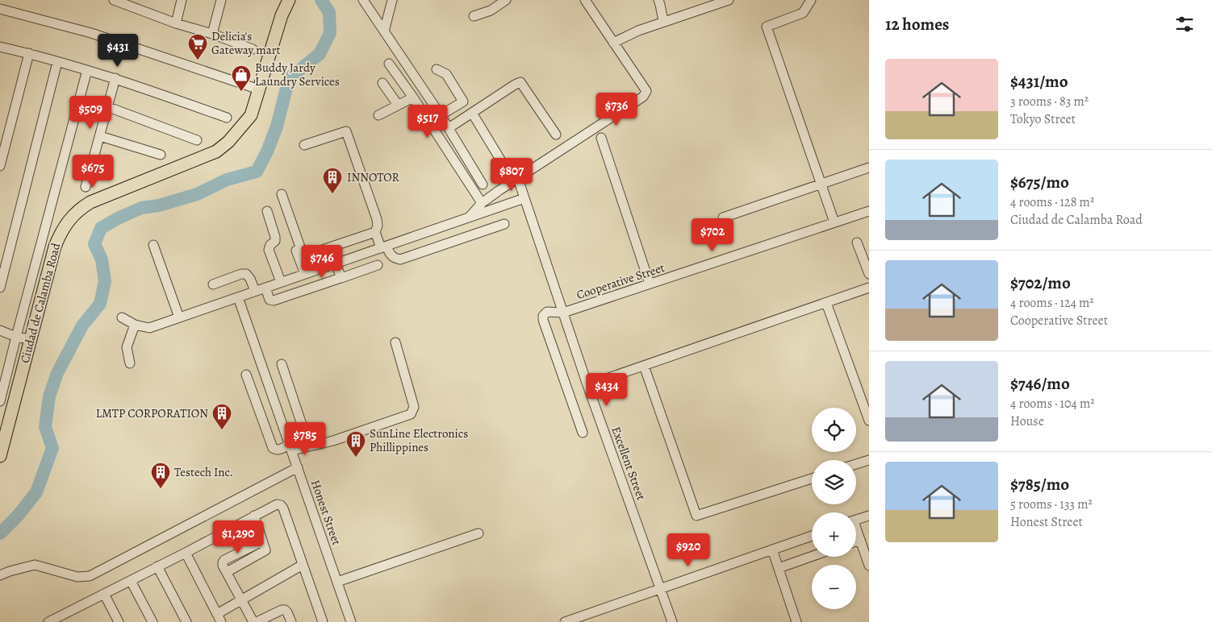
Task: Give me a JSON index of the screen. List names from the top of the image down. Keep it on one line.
{"streets":{"main road":["Ciudad de Calamba Road"],"street":["Cooperative Street","Excellent Street","Honest Street"]},"crossings":[["Cooperative Street","Excellent Street"]],"places":{"supermarket":["Delicia's Gateway mart"],"shop":["Buddy Jardy Laundry Services"],"building":["INNOTOR","LMTP CORPORATION","SunLine Electronics Phillippines","Testech Inc."]},"page":{"heading":"12 homes","price":["$431","$736","$509","$517","$675","$807","$702","$746","$434","$785","$1,290","$920"],"list":[{"name":"$431/mo","note":"3 rooms · 83 m² · Tokyo Street"},{"name":"$675/mo","note":"4 rooms · 128 m² · Ciudad de Calamba Road"},{"name":"$702/mo","note":"4 rooms · 124 m² · Cooperative Street"},{"name":"$746/mo","note":"4 rooms · 104 m² · House"},{"name":"$785/mo","note":"5 rooms · 133 m² · Honest Street"}],"map_buttons":["+","−"]}}
